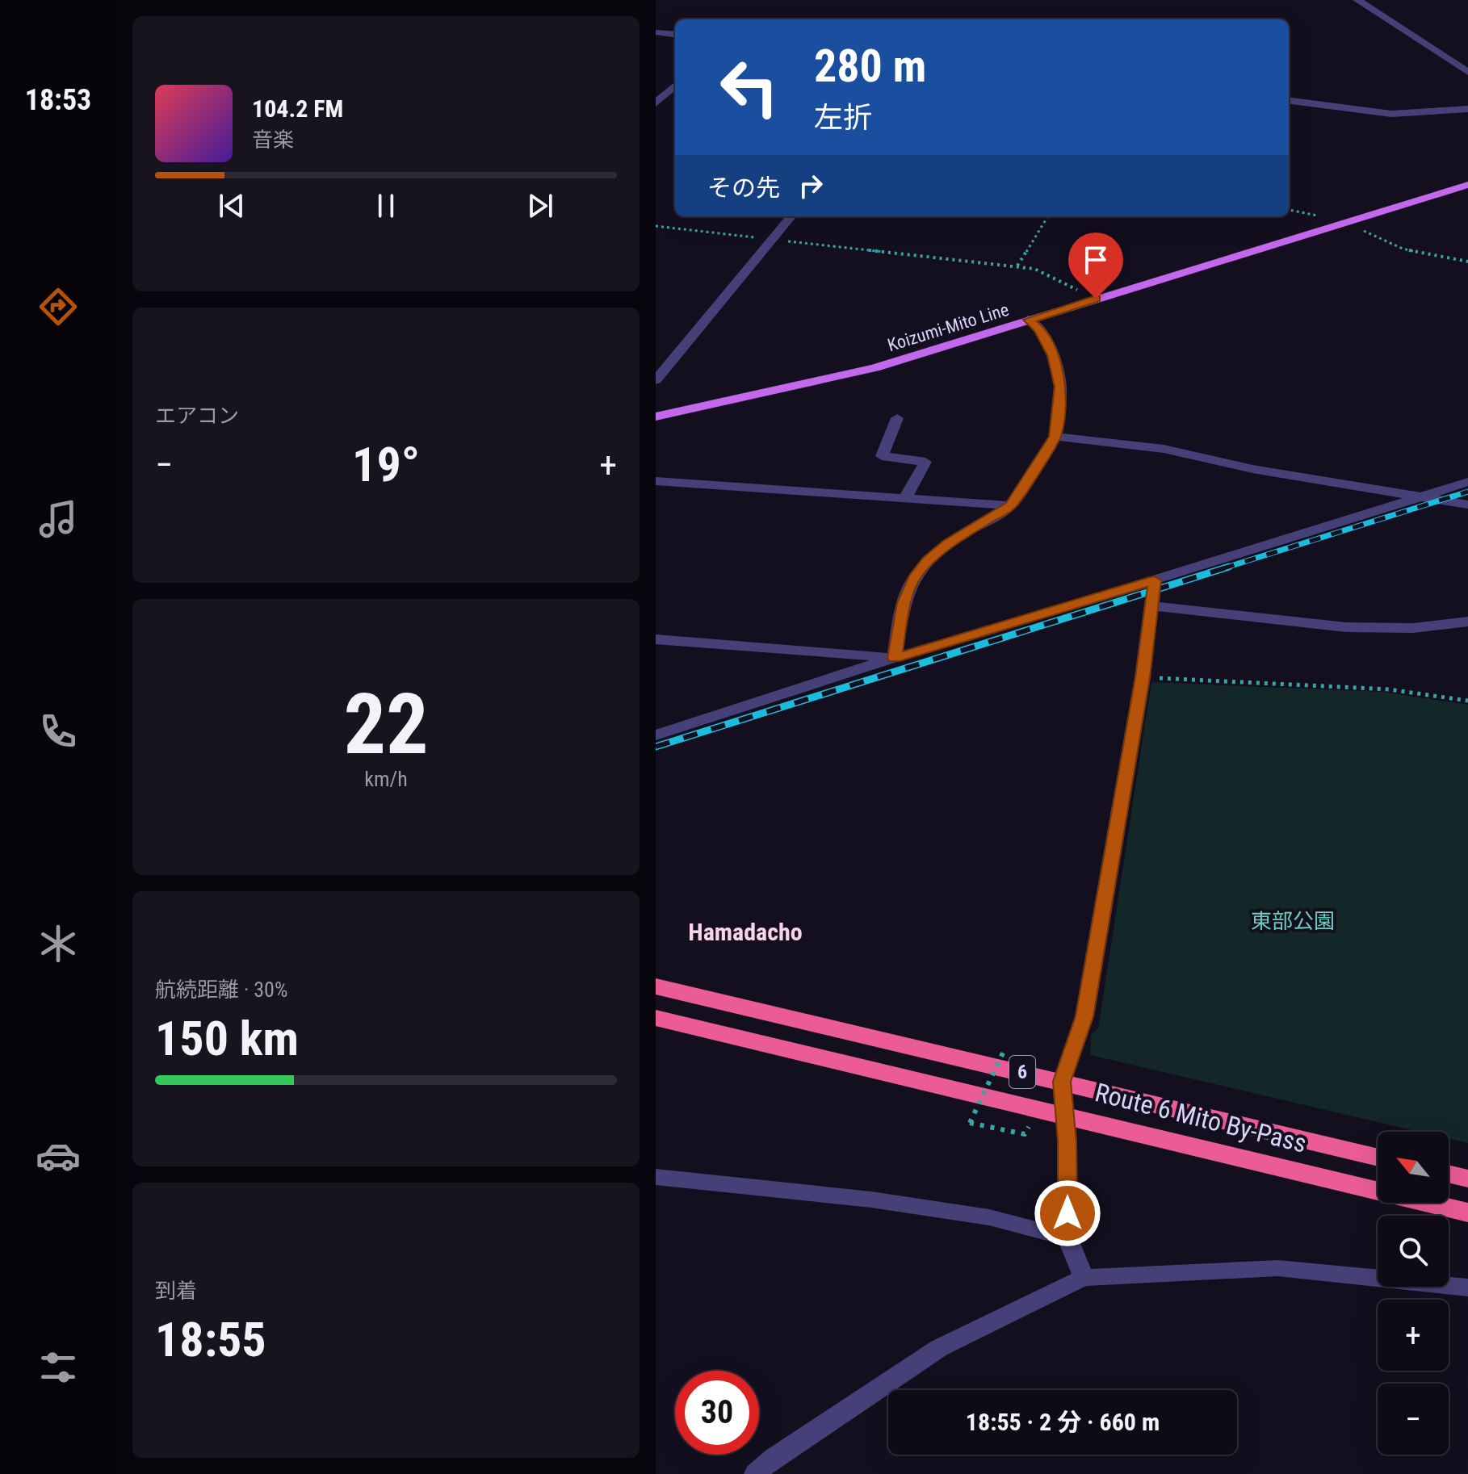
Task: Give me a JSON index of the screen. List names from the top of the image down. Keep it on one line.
{"streets":{"highway":["6","Route 6 Mito By-Pass"],"main road":["Koizumi-Mito Line"]},"districts":["Hamadacho"],"parks":["東部公園"],"north":"top left","page":{"tabs":"18:53","turn":["280 m","左折"],"song":["104.2 FM","音楽"],"then":"その先","tile":["エアコン",["22","km/h"],["航続距離 · 30%","150 km"],["到着","18:55"]],"heat":["−","19°","+"],"map_buttons":["+","−"],"limit":"30","trip":"18:55 · 2 分 · 660 m"}}
